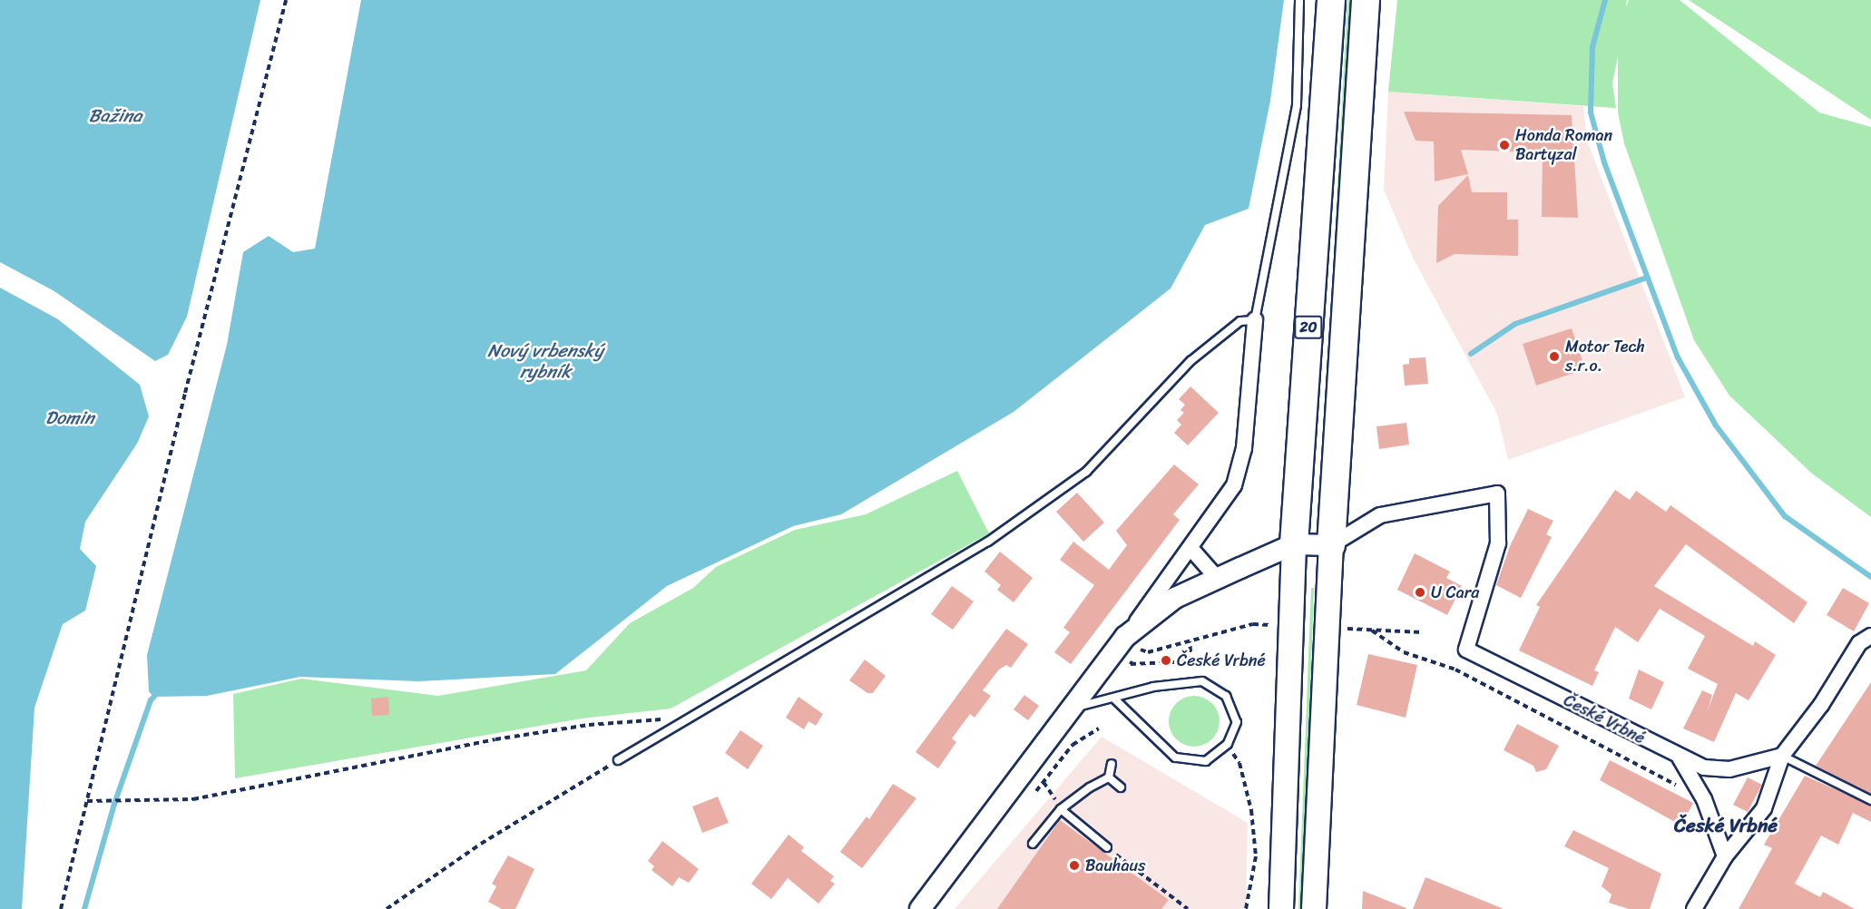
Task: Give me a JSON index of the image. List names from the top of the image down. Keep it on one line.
{"streets":{"highway":["20"],"street":["České Vrbné"]},"crossings":[["20","České Vrbné"]],"districts":["České Vrbné"],"water":["Bažina","Nový vrbenský rybník","Domin"],"places":["Honda Roman Bartyzal","Motor Tech s.r.o.","U Cara","České Vrbné","Bauhaus"]}
